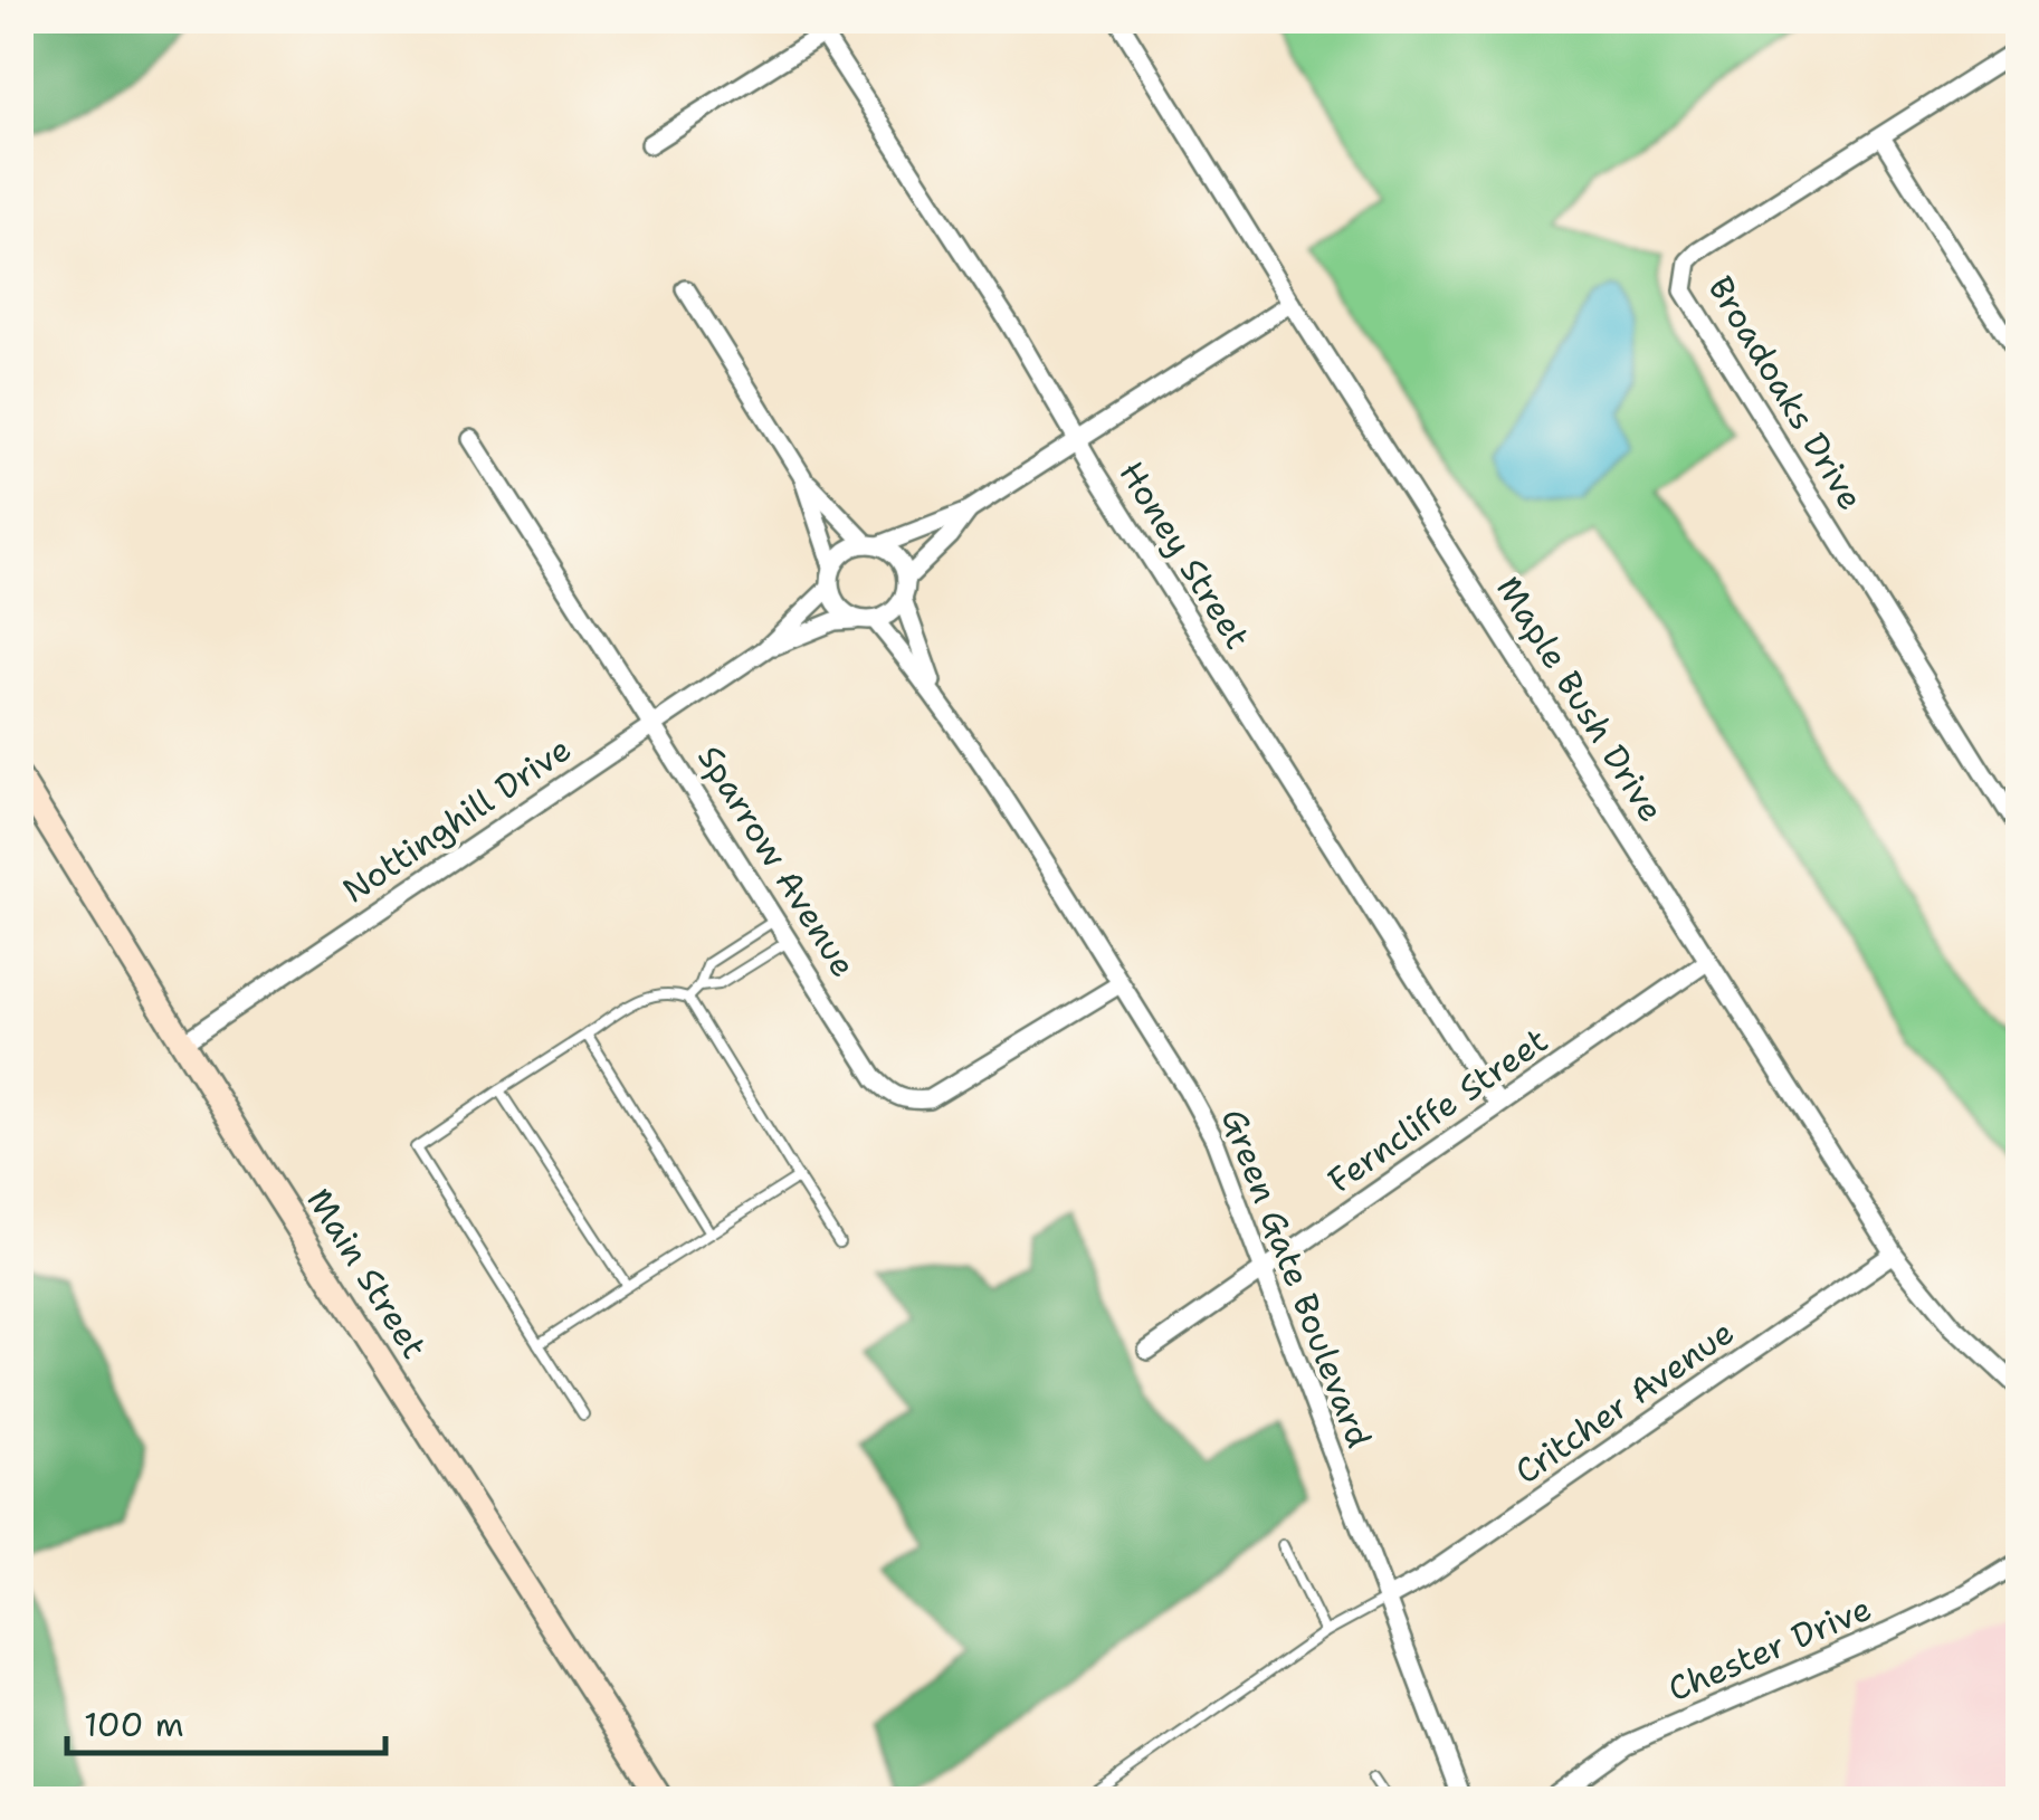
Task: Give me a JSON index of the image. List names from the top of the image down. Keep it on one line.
{"streets":{"main road":["Main Street"],"street":["Broadoaks Drive","Honey Street","Maple Bush Drive","Nottinghill Drive","Sparrow Avenue","Ferncliffe Street","Green Gate Boulevard","Critcher Avenue","Chester Drive"]},"crossings":[["Honey Street","Ferncliffe Street"],["Maple Bush Drive","Ferncliffe Street"],["Maple Bush Drive","Critcher Avenue"],["Nottinghill Drive","Sparrow Avenue"],["Nottinghill Drive","Main Street"],["Nottinghill Drive","Green Gate Boulevard"],["Sparrow Avenue","Green Gate Boulevard"],["Ferncliffe Street","Green Gate Boulevard"],["Green Gate Boulevard","Critcher Avenue"]],"scale_bar":"100 m"}
